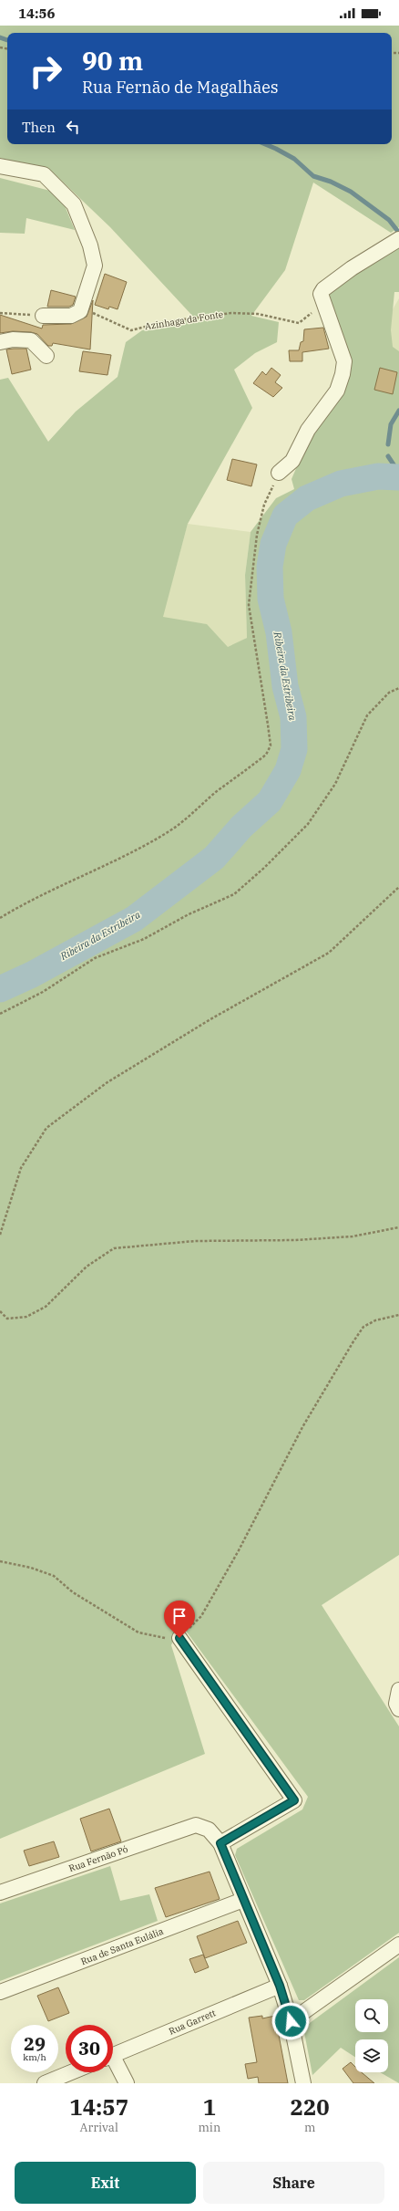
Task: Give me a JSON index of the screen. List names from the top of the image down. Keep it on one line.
{"streets":{"street":["Rua Fernão Pó","Rua de Santa Eulália","Rua Garrett"],"path":["Azinhaga da Fonte"]},"water":["Ribeira da Estribeira"],"page":{"status":"14:56","turn":["90 m","Rua Fernão de Magalhães"],"then":"Then","speed":"29 km/h","limit":"30","eta":["14:57","Arrival","1","min","220","m"],"buttons":["Exit","Share"]}}
